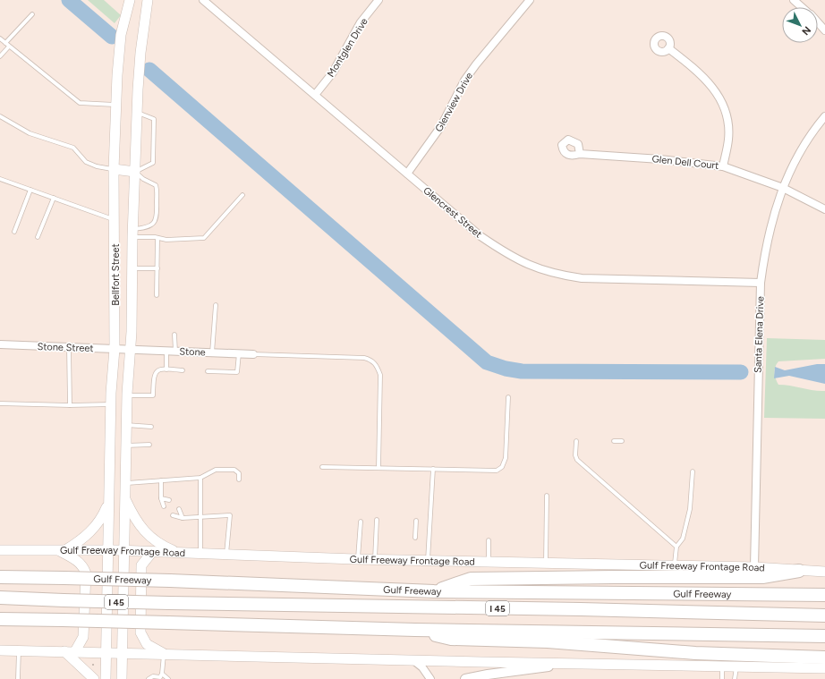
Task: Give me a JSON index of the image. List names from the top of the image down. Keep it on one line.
{"streets":{"highway":["Gulf Freeway","I 45"],"main road":["Bellfort Street","Gulf Freeway Frontage Road"],"street":["Montglen Drive","Glenview Drive","Glen Dell Court","Glencrest Street","Santa Elena Drive","Stone Street","Stone"]},"crossings":[["Montglen Drive","Glencrest Street"],["Glenview Drive","Glencrest Street"],["Glen Dell Court","Santa Elena Drive"],["Glencrest Street","Santa Elena Drive"],["Bellfort Street","Stone Street"],["Bellfort Street","Stone"],["Bellfort Street","Gulf Freeway Frontage Road"],["Santa Elena Drive","Gulf Freeway Frontage Road"],["Stone Street","Stone"]],"north":"bottom right"}
